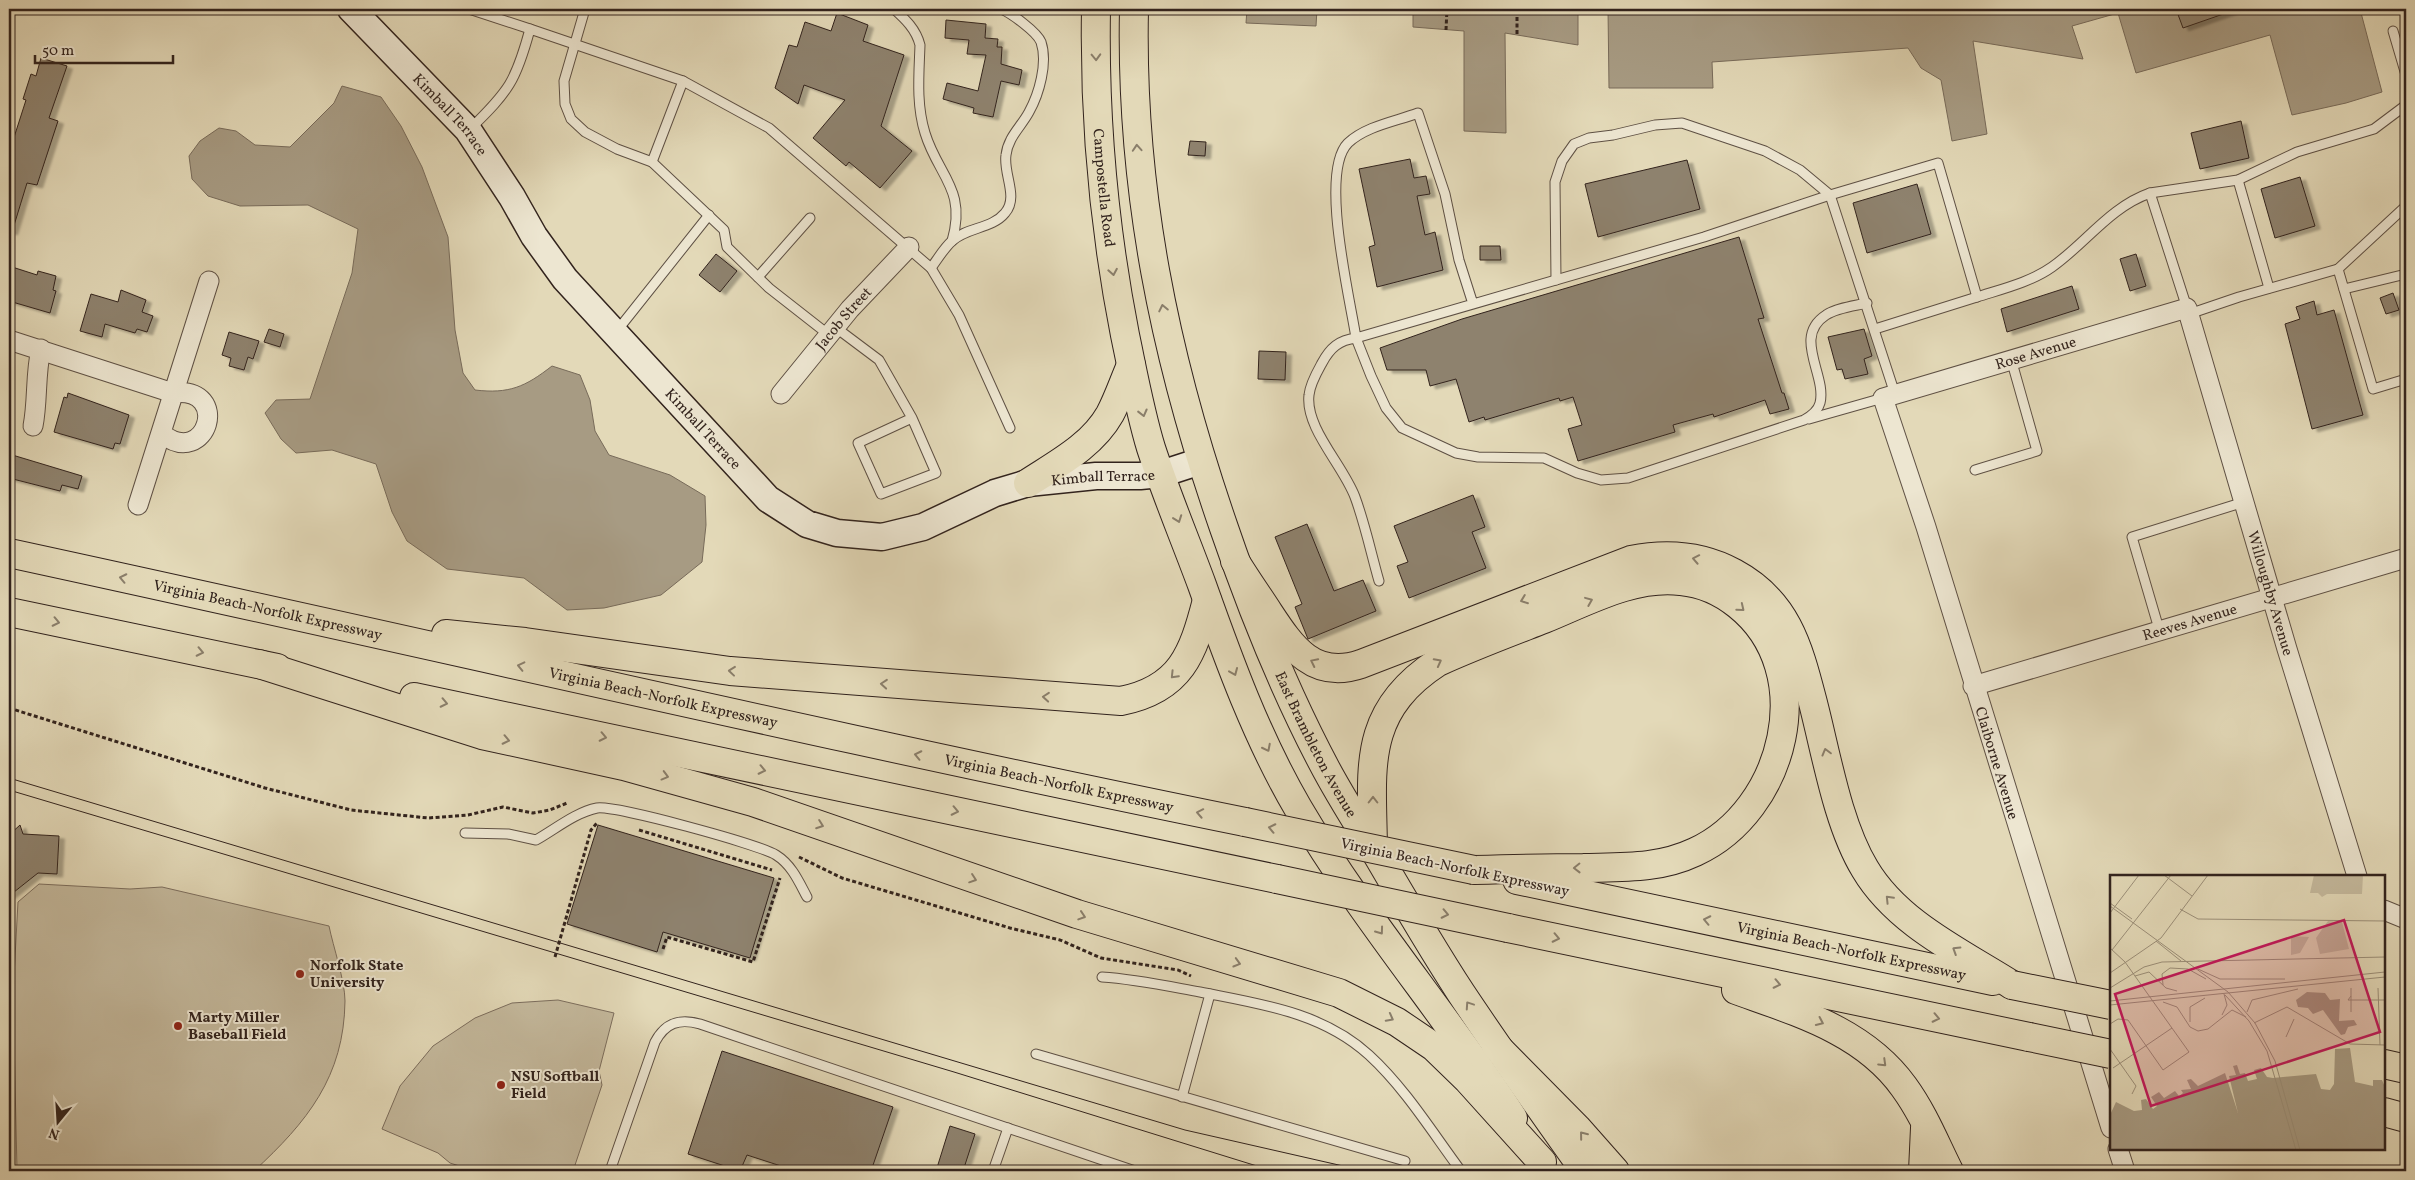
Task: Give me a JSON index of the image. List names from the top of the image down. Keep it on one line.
{"streets":{"main road":["Campostella Road","Virginia Beach-Norfolk Expressway","East Brambleton Avenue"],"street":["Kimball Terrace","Jacob Street","Rose Avenue","Willoughby Avenue","Reeves Avenue","Claiborne Avenue"]},"crossings":[["Kimball Terrace","East Brambleton Avenue"],["Rose Avenue","Willoughby Avenue"],["Rose Avenue","Claiborne Avenue"],["Willoughby Avenue","Reeves Avenue"],["Reeves Avenue","Claiborne Avenue"]],"one_way":["Campostella Road"],"places":["Norfolk State University","Marty Miller Baseball Field","NSU Softball Field"],"scale_bar":"50 m","north":"bottom"}
